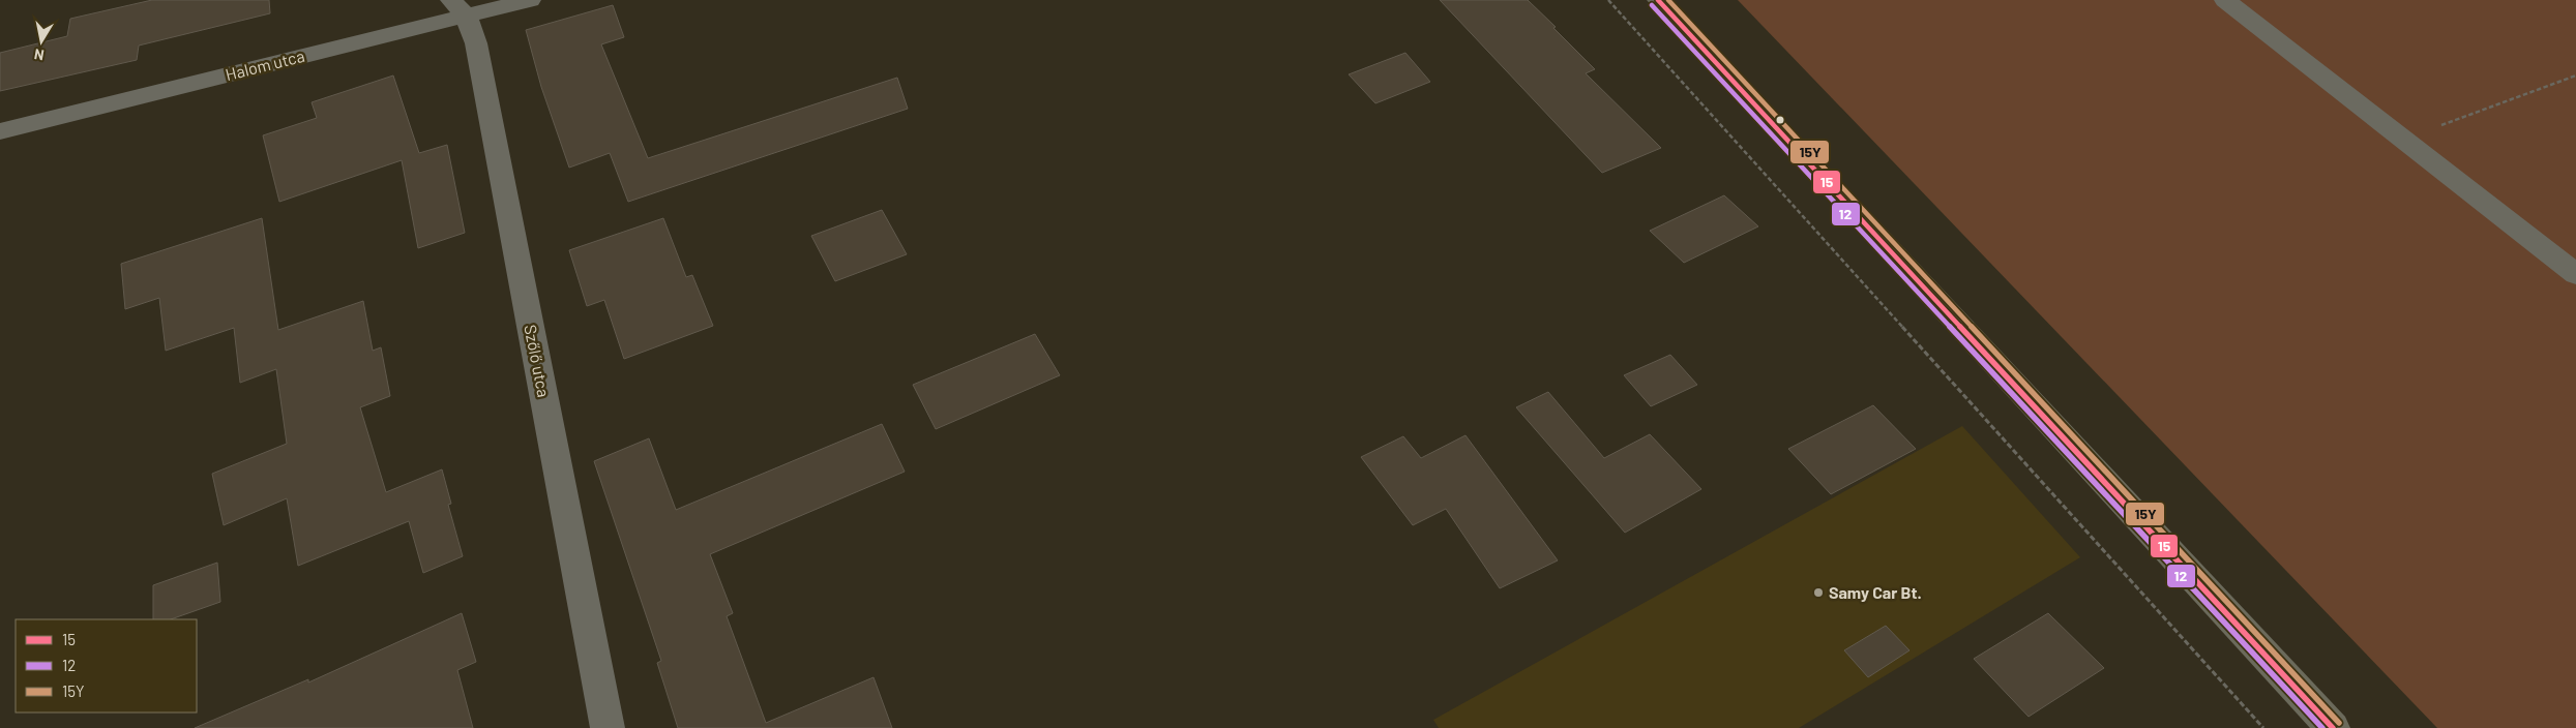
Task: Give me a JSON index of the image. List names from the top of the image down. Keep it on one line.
{"streets":{"street":["Halom utca","Szőlő utca"]},"crossings":[["Halom utca","Szőlő utca"]],"places":["Samy Car Bt."],"lines":["transit line 15","transit line 15Y","transit line 12"],"legend":["15","12","15Y"],"north":"bottom"}
